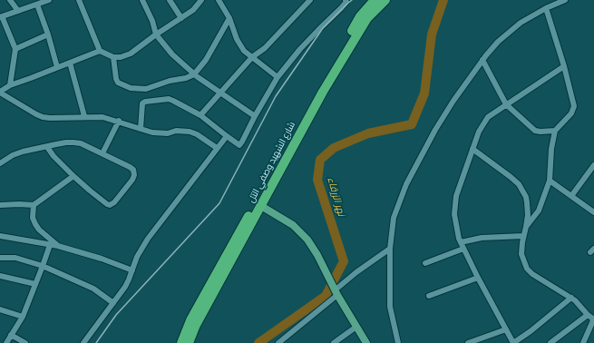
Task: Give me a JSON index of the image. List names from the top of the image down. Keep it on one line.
{"streets":{"main road":["شارع الشهيد وصفي التل"]},"water":["نهر الزرقاء"]}
